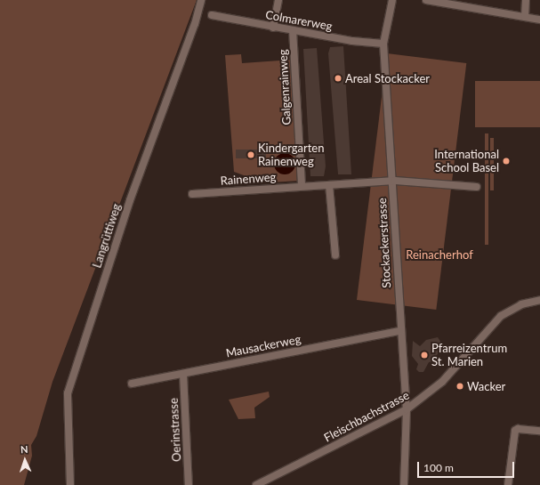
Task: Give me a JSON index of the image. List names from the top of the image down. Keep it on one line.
{"streets":{"street":["Colmarerweg","Galgenrainweg","Rainenweg","Langrüttiweg","Stockackerstrasse","Mausackerweg","Fleischbachstrasse","Oerinstrasse"]},"crossings":[["Colmarerweg","Galgenrainweg"],["Colmarerweg","Stockackerstrasse"],["Galgenrainweg","Rainenweg"],["Rainenweg","Stockackerstrasse"],["Stockackerstrasse","Mausackerweg"],["Stockackerstrasse","Fleischbachstrasse"],["Mausackerweg","Oerinstrasse"]],"parks":["Reinacherhof"],"places":["Areal Stockacker","Kindergarten Rainenweg","International School Basel","Pfarreizentrum St. Marien","Wacker"],"scale_bar":"100 m","north":"top"}
